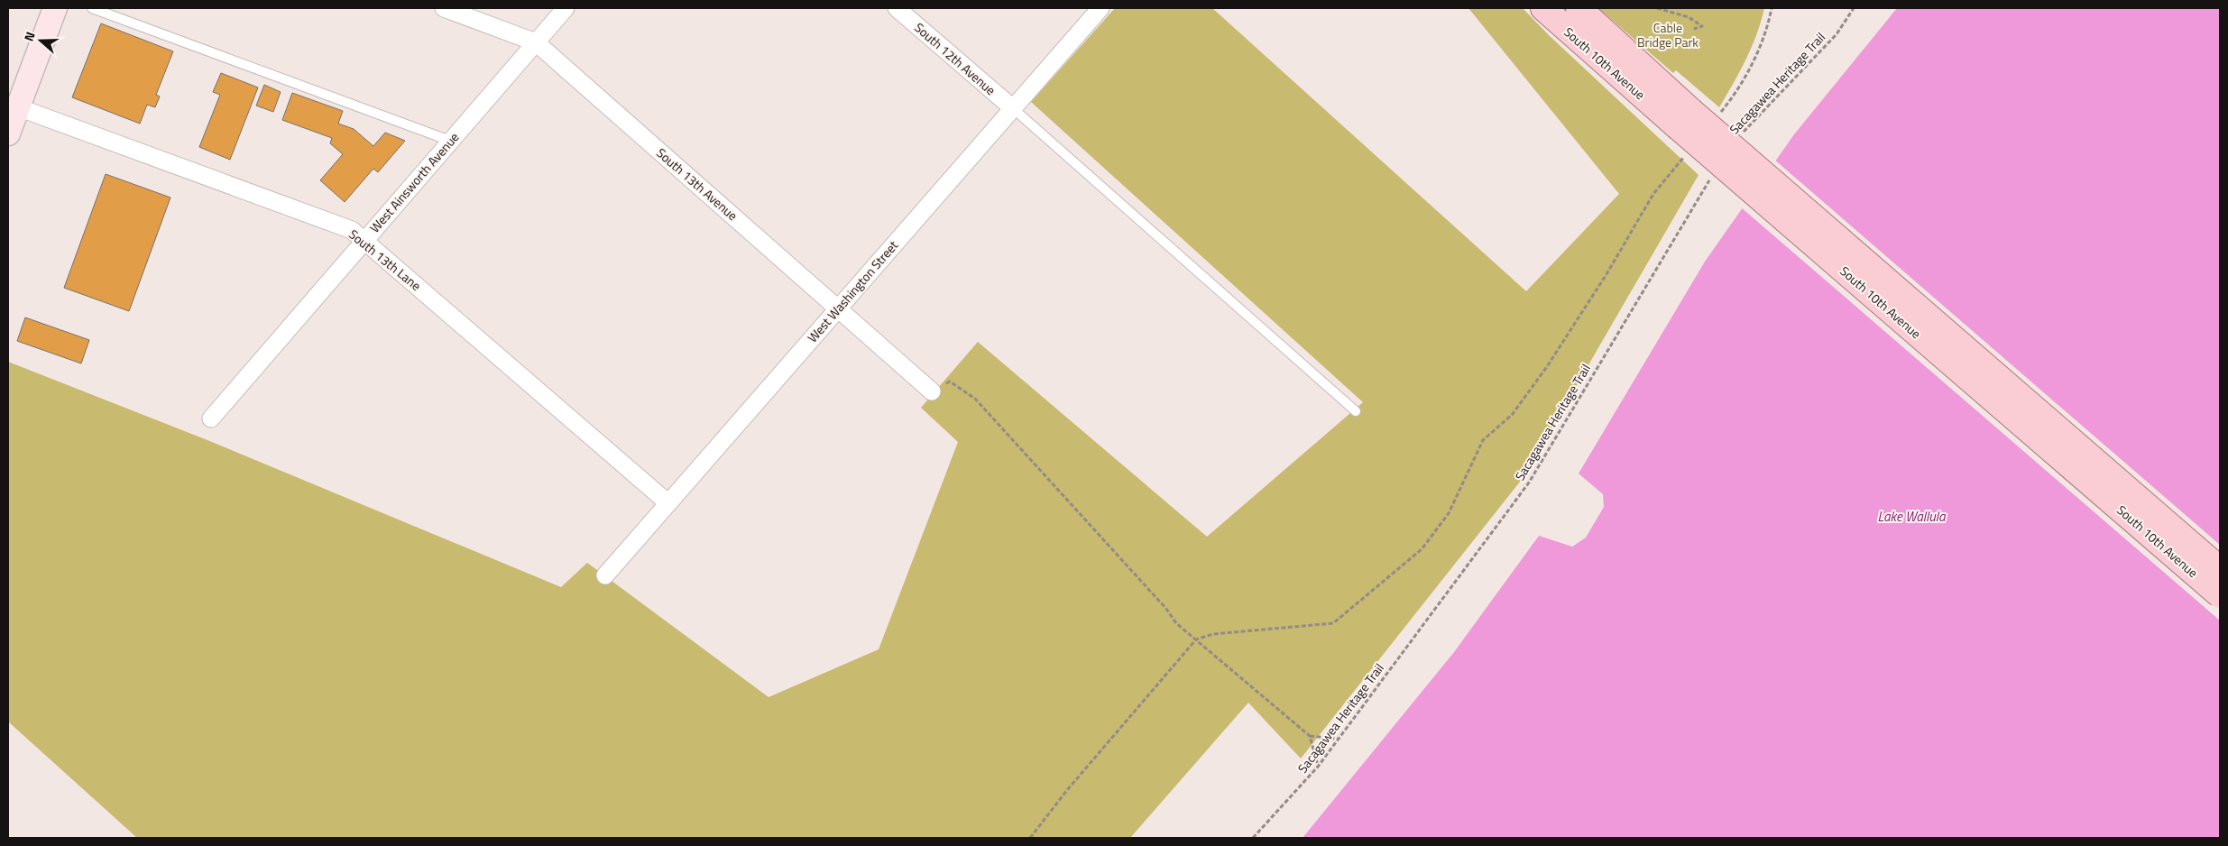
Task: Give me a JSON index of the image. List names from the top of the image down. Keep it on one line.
{"streets":{"main road":["South 10th Avenue"],"street":["South 12th Avenue","West Ainsworth Avenue","South 13th Avenue","South 13th Lane","West Washington Street"],"path":["Sacagawea Heritage Trail"]},"crossings":[["South 12th Avenue","West Washington Street"],["West Ainsworth Avenue","South 13th Avenue"],["West Ainsworth Avenue","South 13th Lane"],["South 13th Avenue","West Washington Street"],["South 13th Lane","West Washington Street"]],"water":["Lake Wallula"],"parks":["Cable Bridge Park"],"north":"left"}
